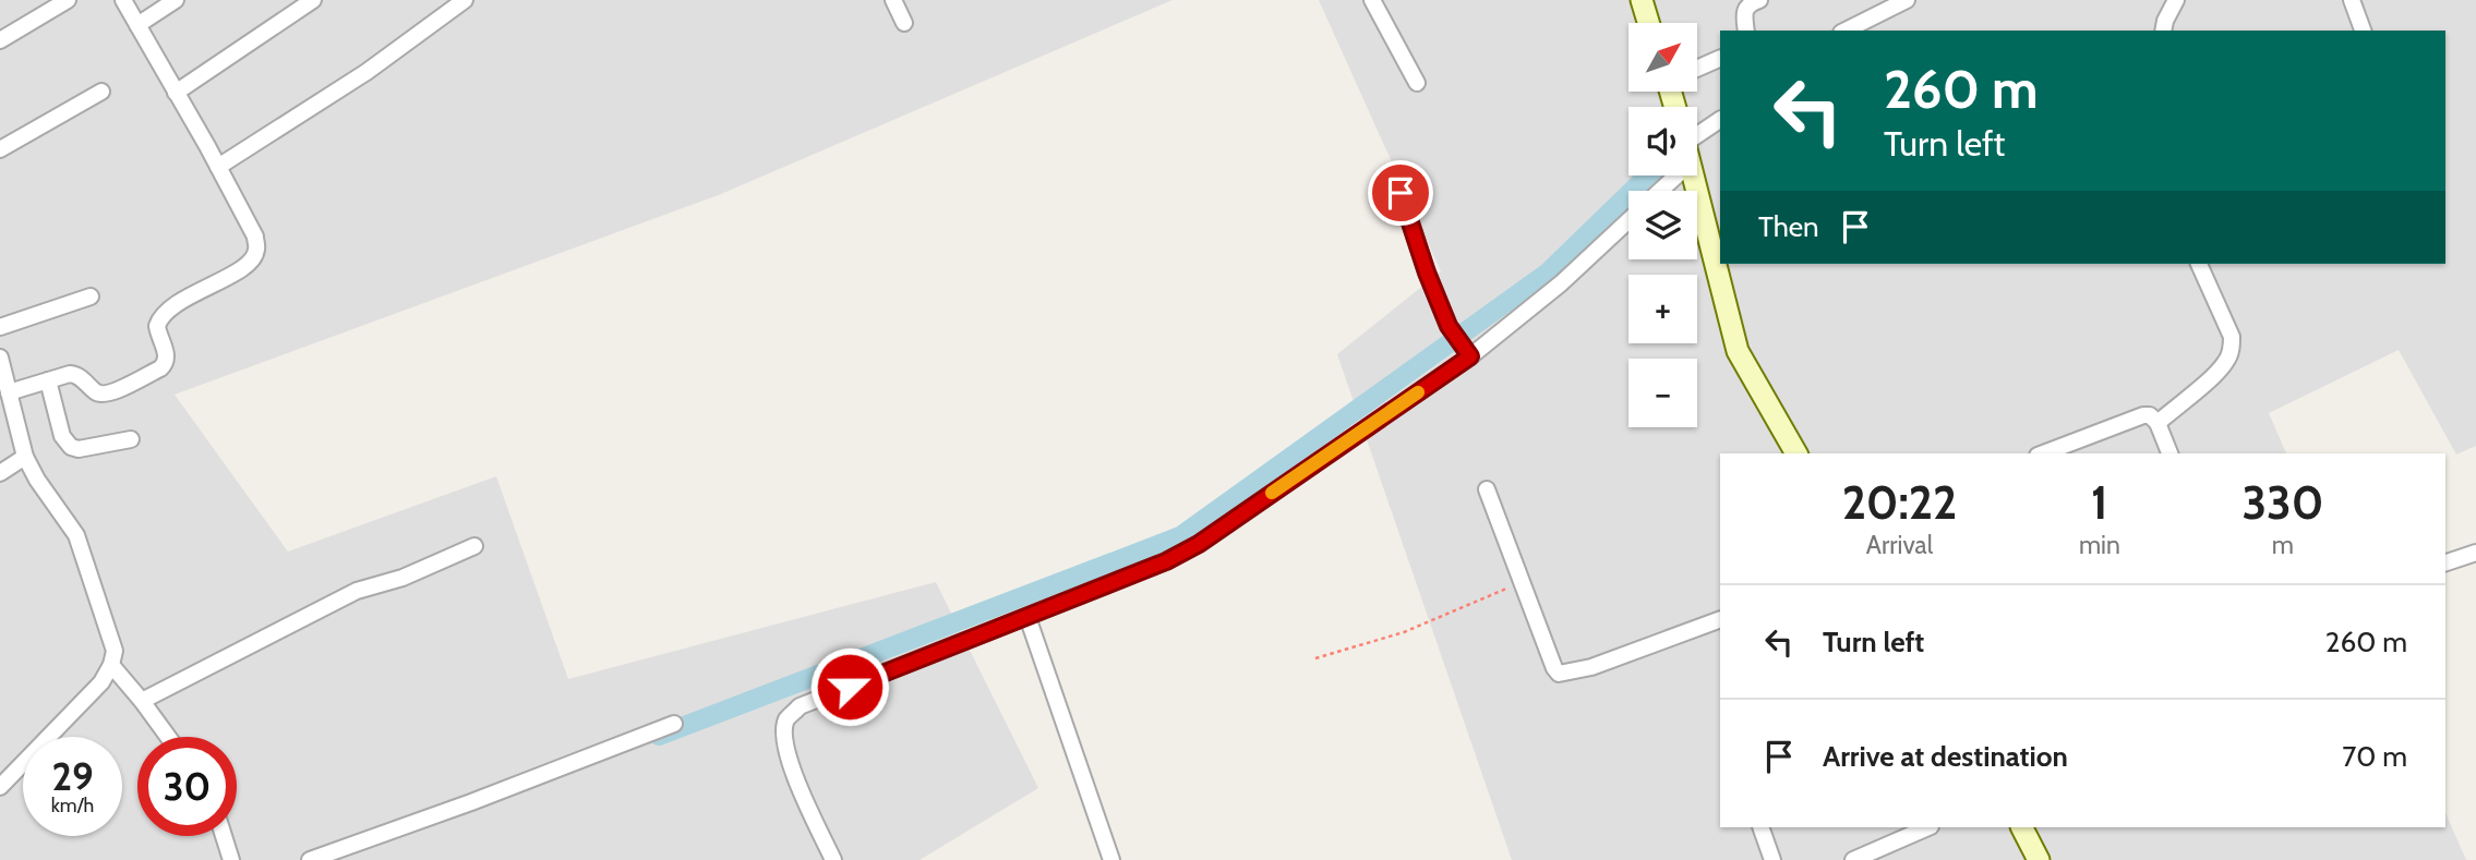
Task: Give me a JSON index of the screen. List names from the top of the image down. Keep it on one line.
{"north":"top right","page":{"map_buttons":["+","−"],"turn":["260 m","Turn left"],"then":"Then","eta":["20:22","Arrival","1","min","330","m"],"list":[{"name":"Turn left","value":"260 m"},{"name":"Arrive at destination","value":"70 m"}],"speed":"29 km/h","limit":"30"}}
